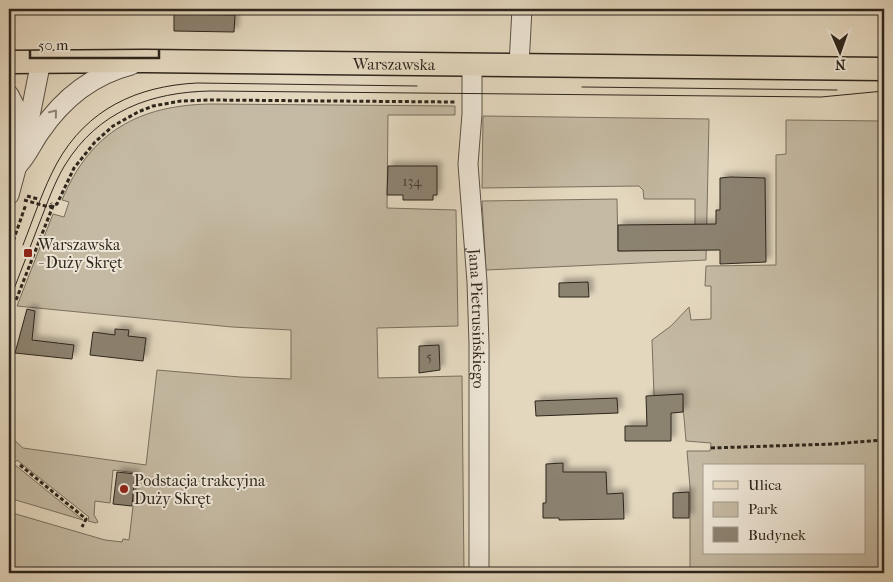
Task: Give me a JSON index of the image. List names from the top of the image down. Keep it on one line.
{"streets":{"main road":["Warszawska"],"street":["Jana Pietrusińskiego"]},"crossings":[["Warszawska","Jana Pietrusińskiego"]],"places":{"transit":["Warszawska - Duży Skręt"],"other":["Podstacja trakcyjna Duży Skręt"]},"house_numbers":["134","5"],"legend":["Ulica","Park","Budynek"],"scale_bar":"50 m","north":"bottom"}
